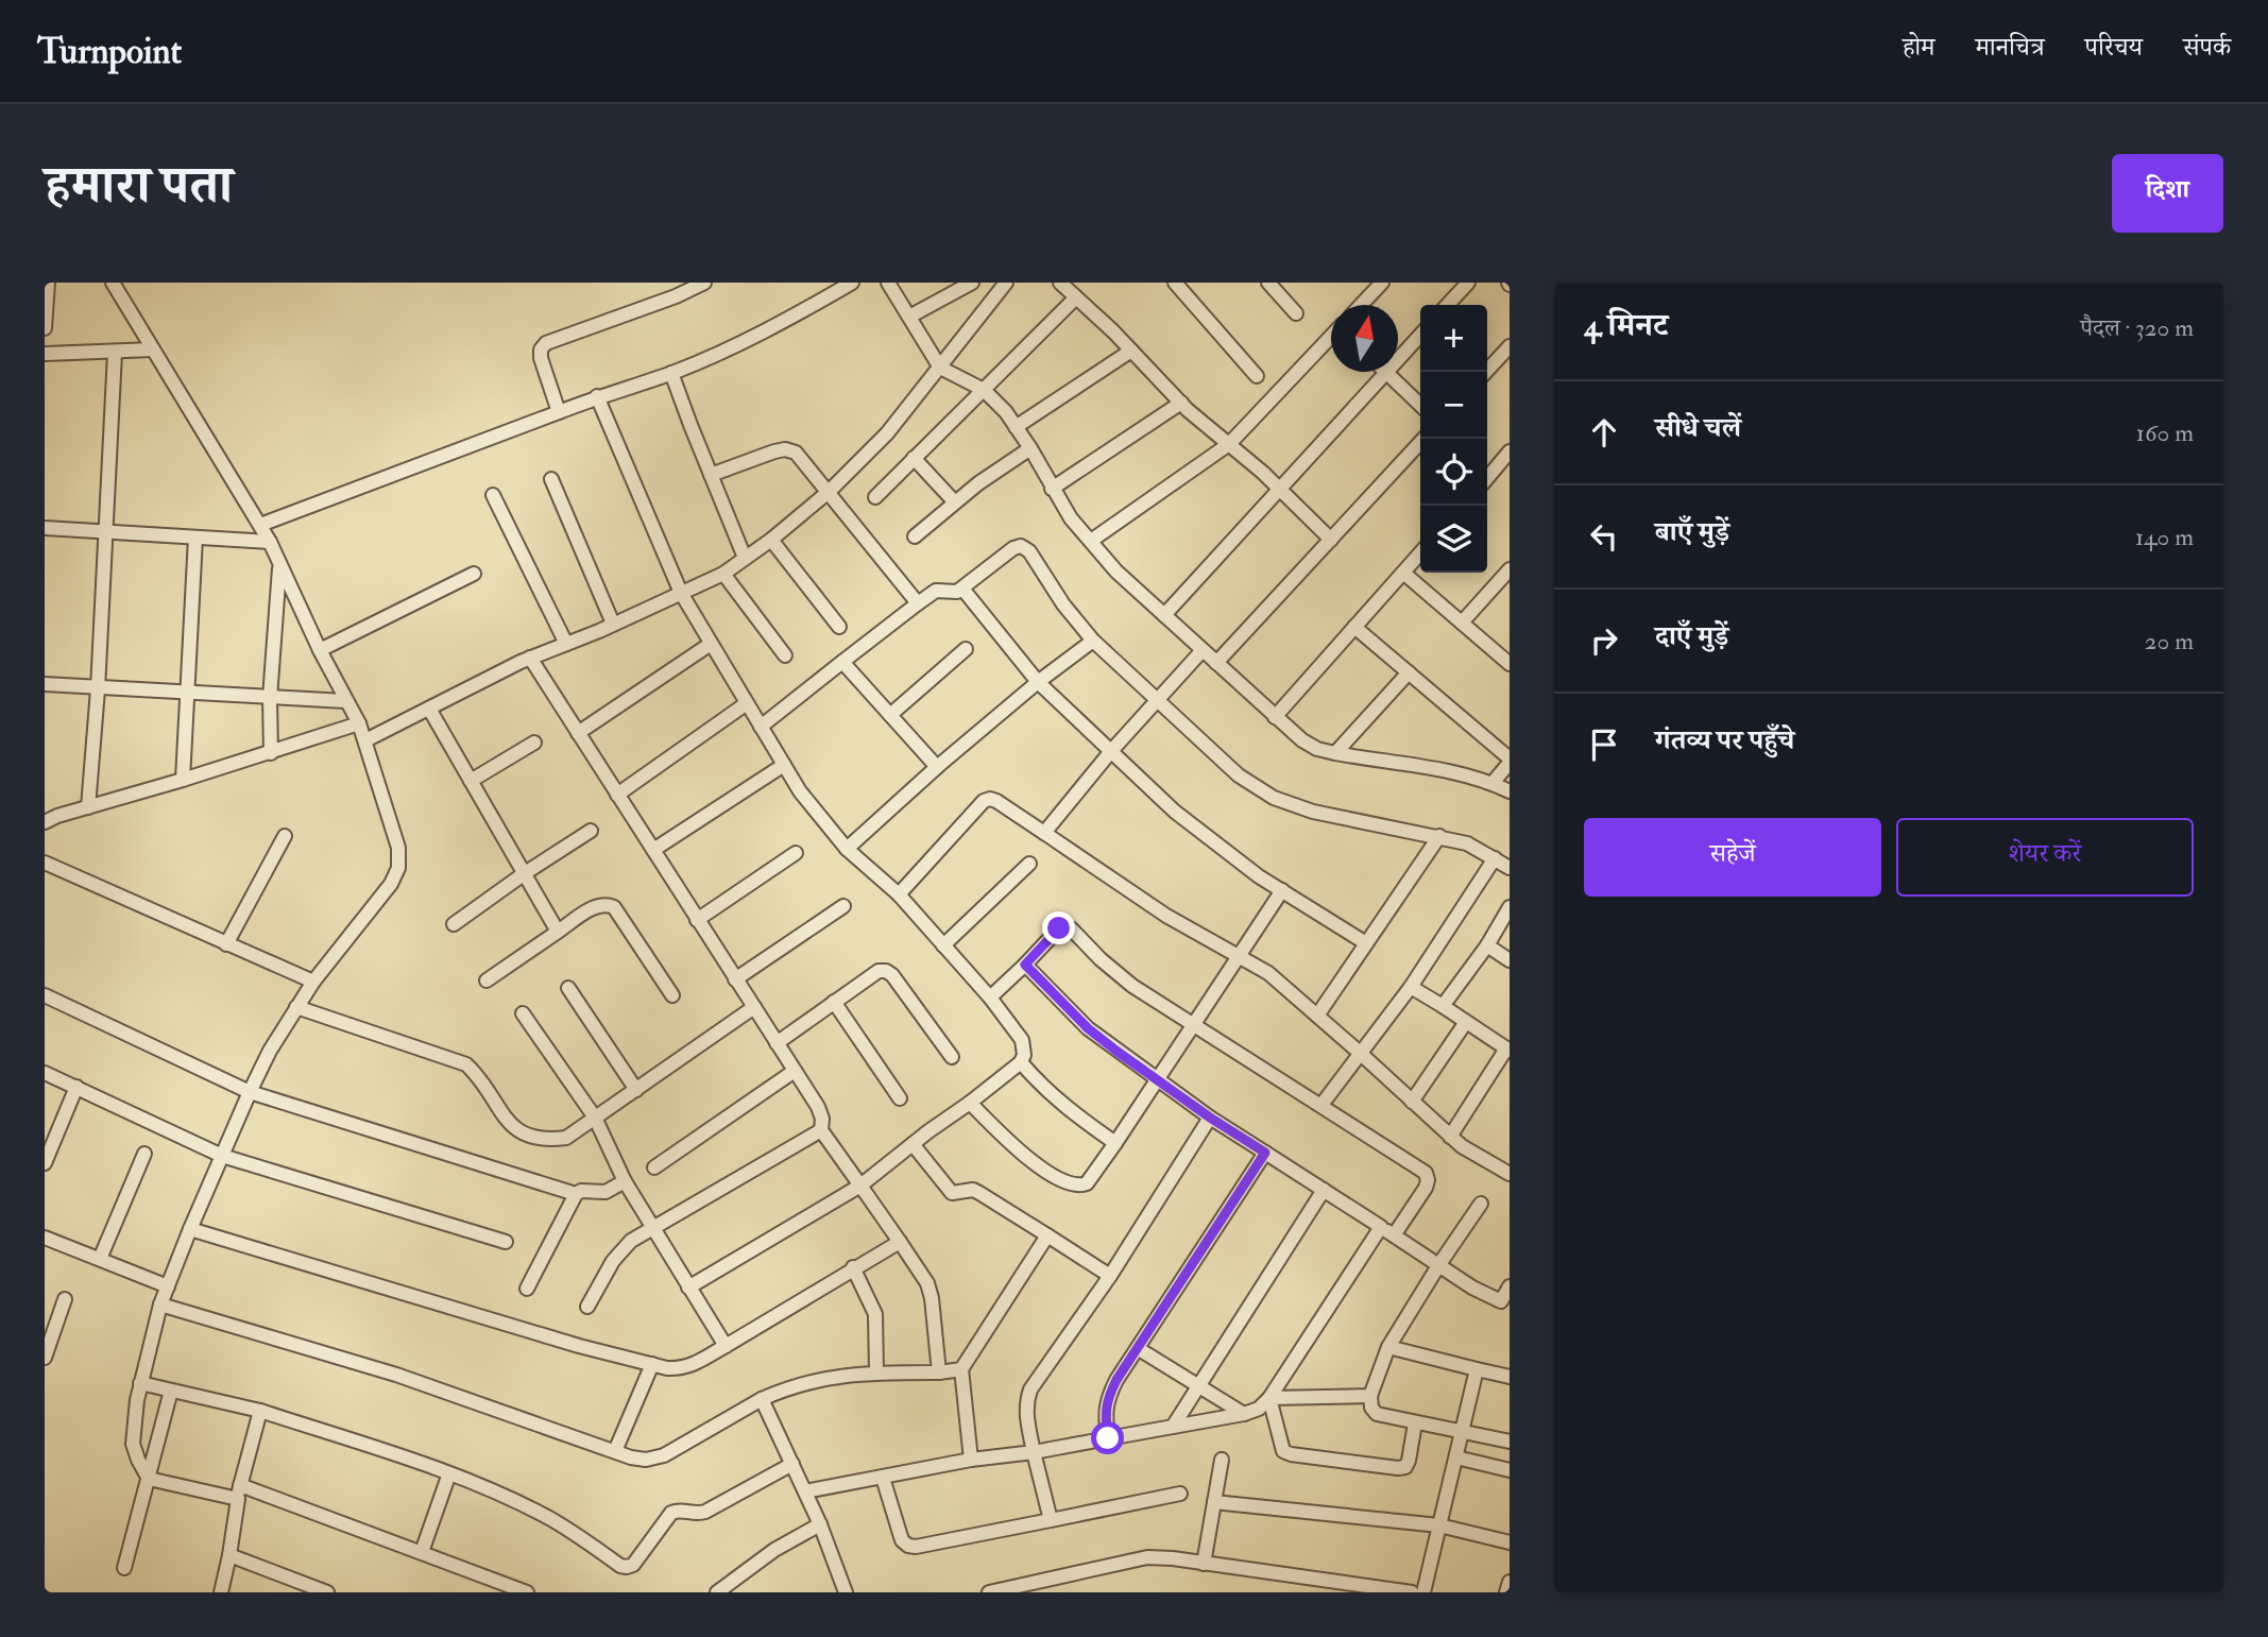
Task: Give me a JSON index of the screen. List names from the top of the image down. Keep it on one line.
{"north":"top","page":{"header":"Turnpoint","nav":["होम","मानचित्र","परिचय","संपर्क"],"title":"हमारा पता","buttons":["दिशा",["सहेजें","शेयर करें"]],"heading":["4 मिनट","पैदल · 320 m"],"map_buttons":["+","−"],"list":[["सीधे चलें","160 m"],["बाएँ मुड़ें","140 m"],["दाएँ मुड़ें","20 m"],"गंतव्य पर पहुँचे"]}}
